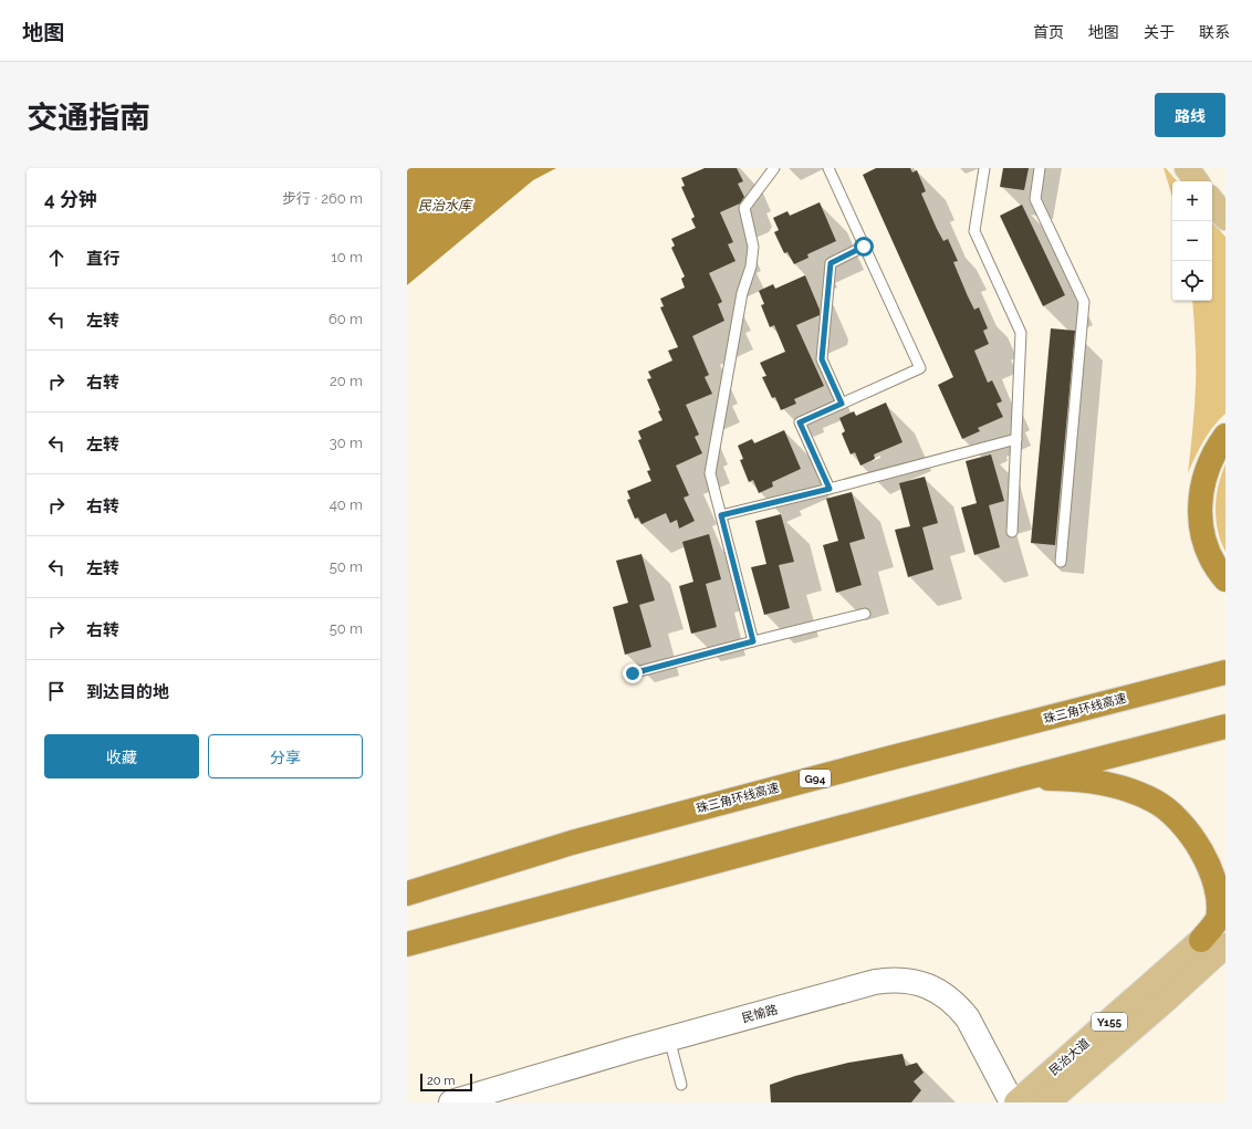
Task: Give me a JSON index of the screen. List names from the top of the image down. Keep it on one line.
{"streets":{"highway":["珠三角环线高速","G94"],"main road":["Y155","民治大道"],"street":["民愉路"]},"water":["民治水库"],"scale_bar":"20 m","page":{"header":"地图","nav":["首页","地图","关于","联系"],"title":"交通指南","buttons":["路线",["收藏","分享"]],"heading":["4 分钟","步行 · 260 m"],"map_buttons":["+","−"],"list":[["直行","10 m"],["左转","60 m"],["右转","20 m"],["左转","30 m"],["右转","40 m"],["左转","50 m"],["右转","50 m"],"到达目的地"],"scale":"20 m"}}
